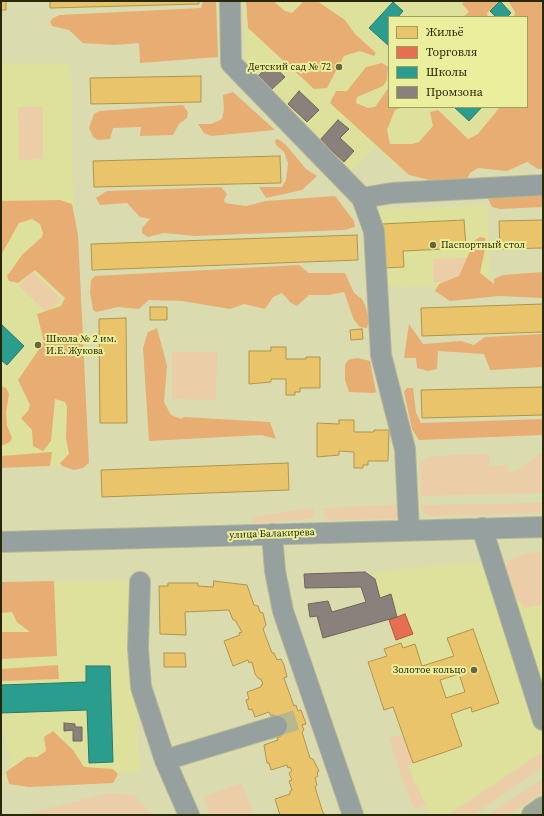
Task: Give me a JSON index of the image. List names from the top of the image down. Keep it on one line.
{"streets":{"street":["улица Балакирева"]},"places":["Детский сад № 72","Паспортный стол","Школа № 2 им. И.Е. Жукова","Золотое кольцо"],"legend":["Жильё","Торговля","Школы","Промзона"]}
